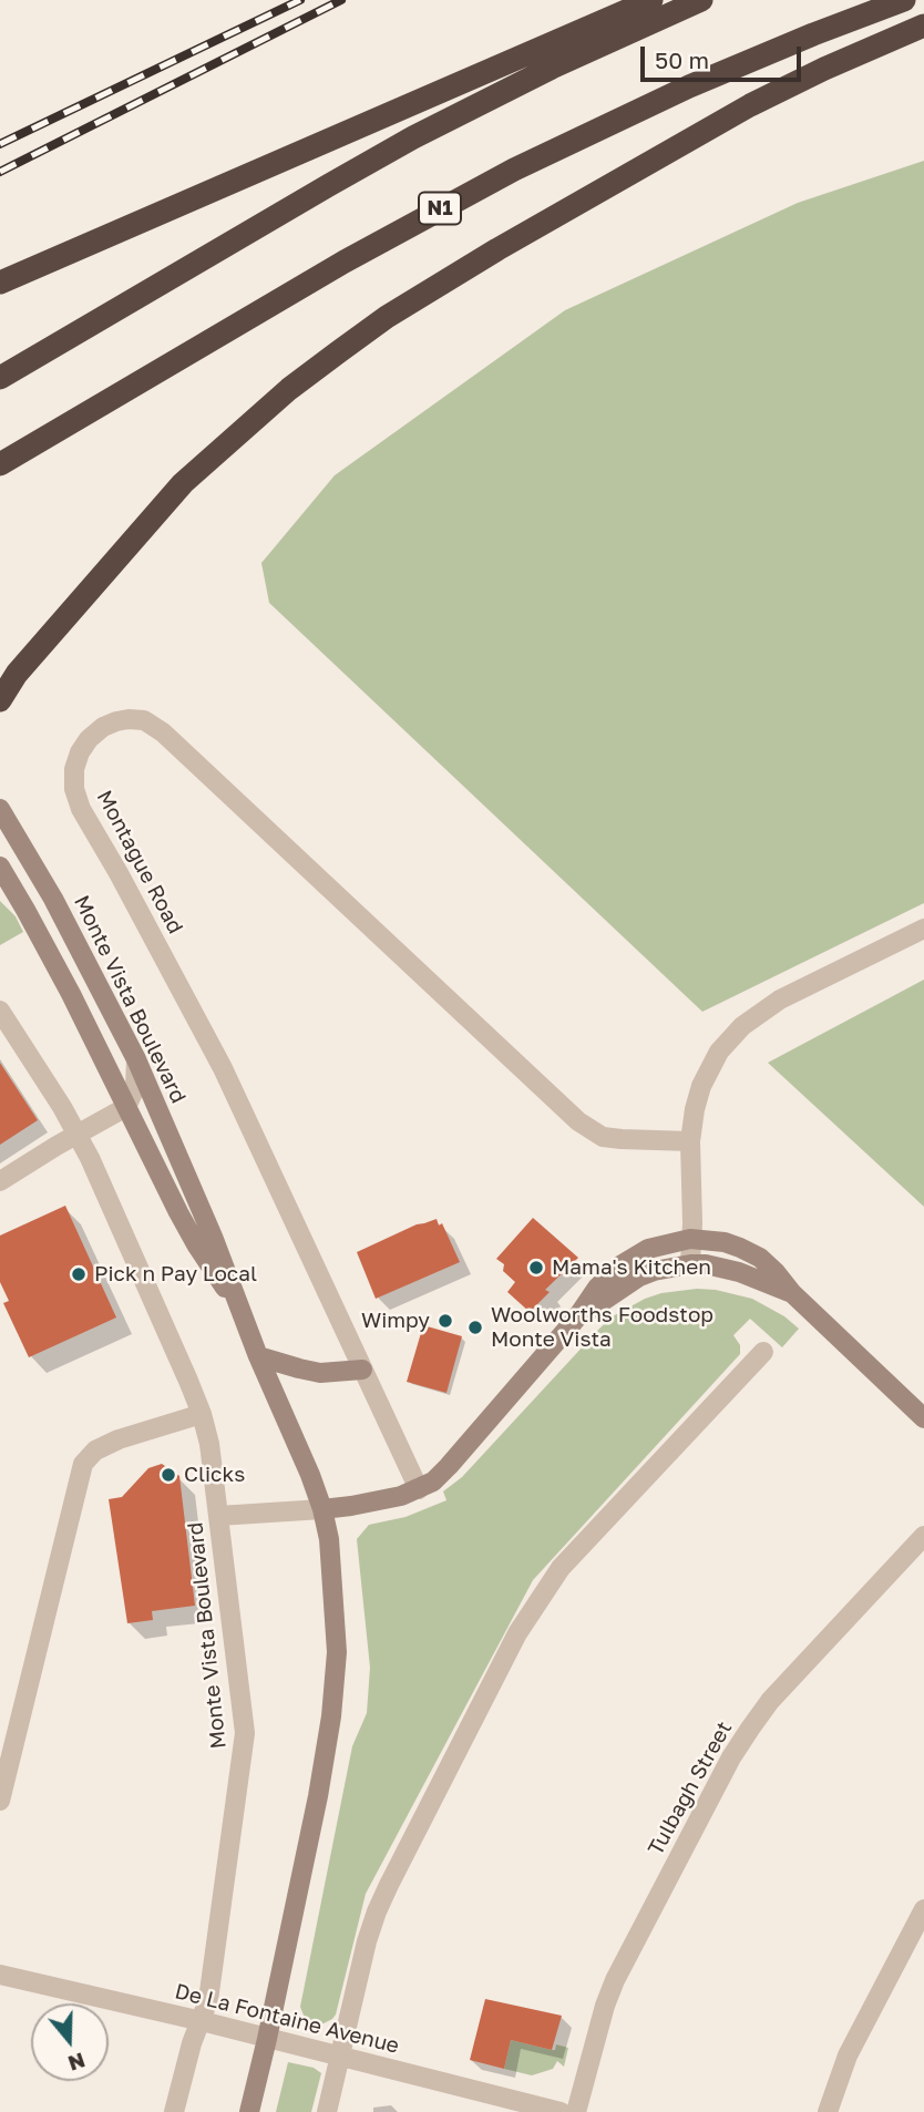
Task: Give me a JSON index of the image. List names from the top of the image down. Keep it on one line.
{"streets":{"highway":["N1"],"main road":["Monte Vista Boulevard"],"street":["Montague Road","Tulbagh Street","De La Fontaine Avenue"]},"crossings":[["Monte Vista Boulevard","De La Fontaine Avenue"]],"places":["Mama's Kitchen","Pick n Pay Local","Wimpy","Woolworths Foodstop Monte Vista","Clicks"],"scale_bar":"50 m","north":"bottom"}
